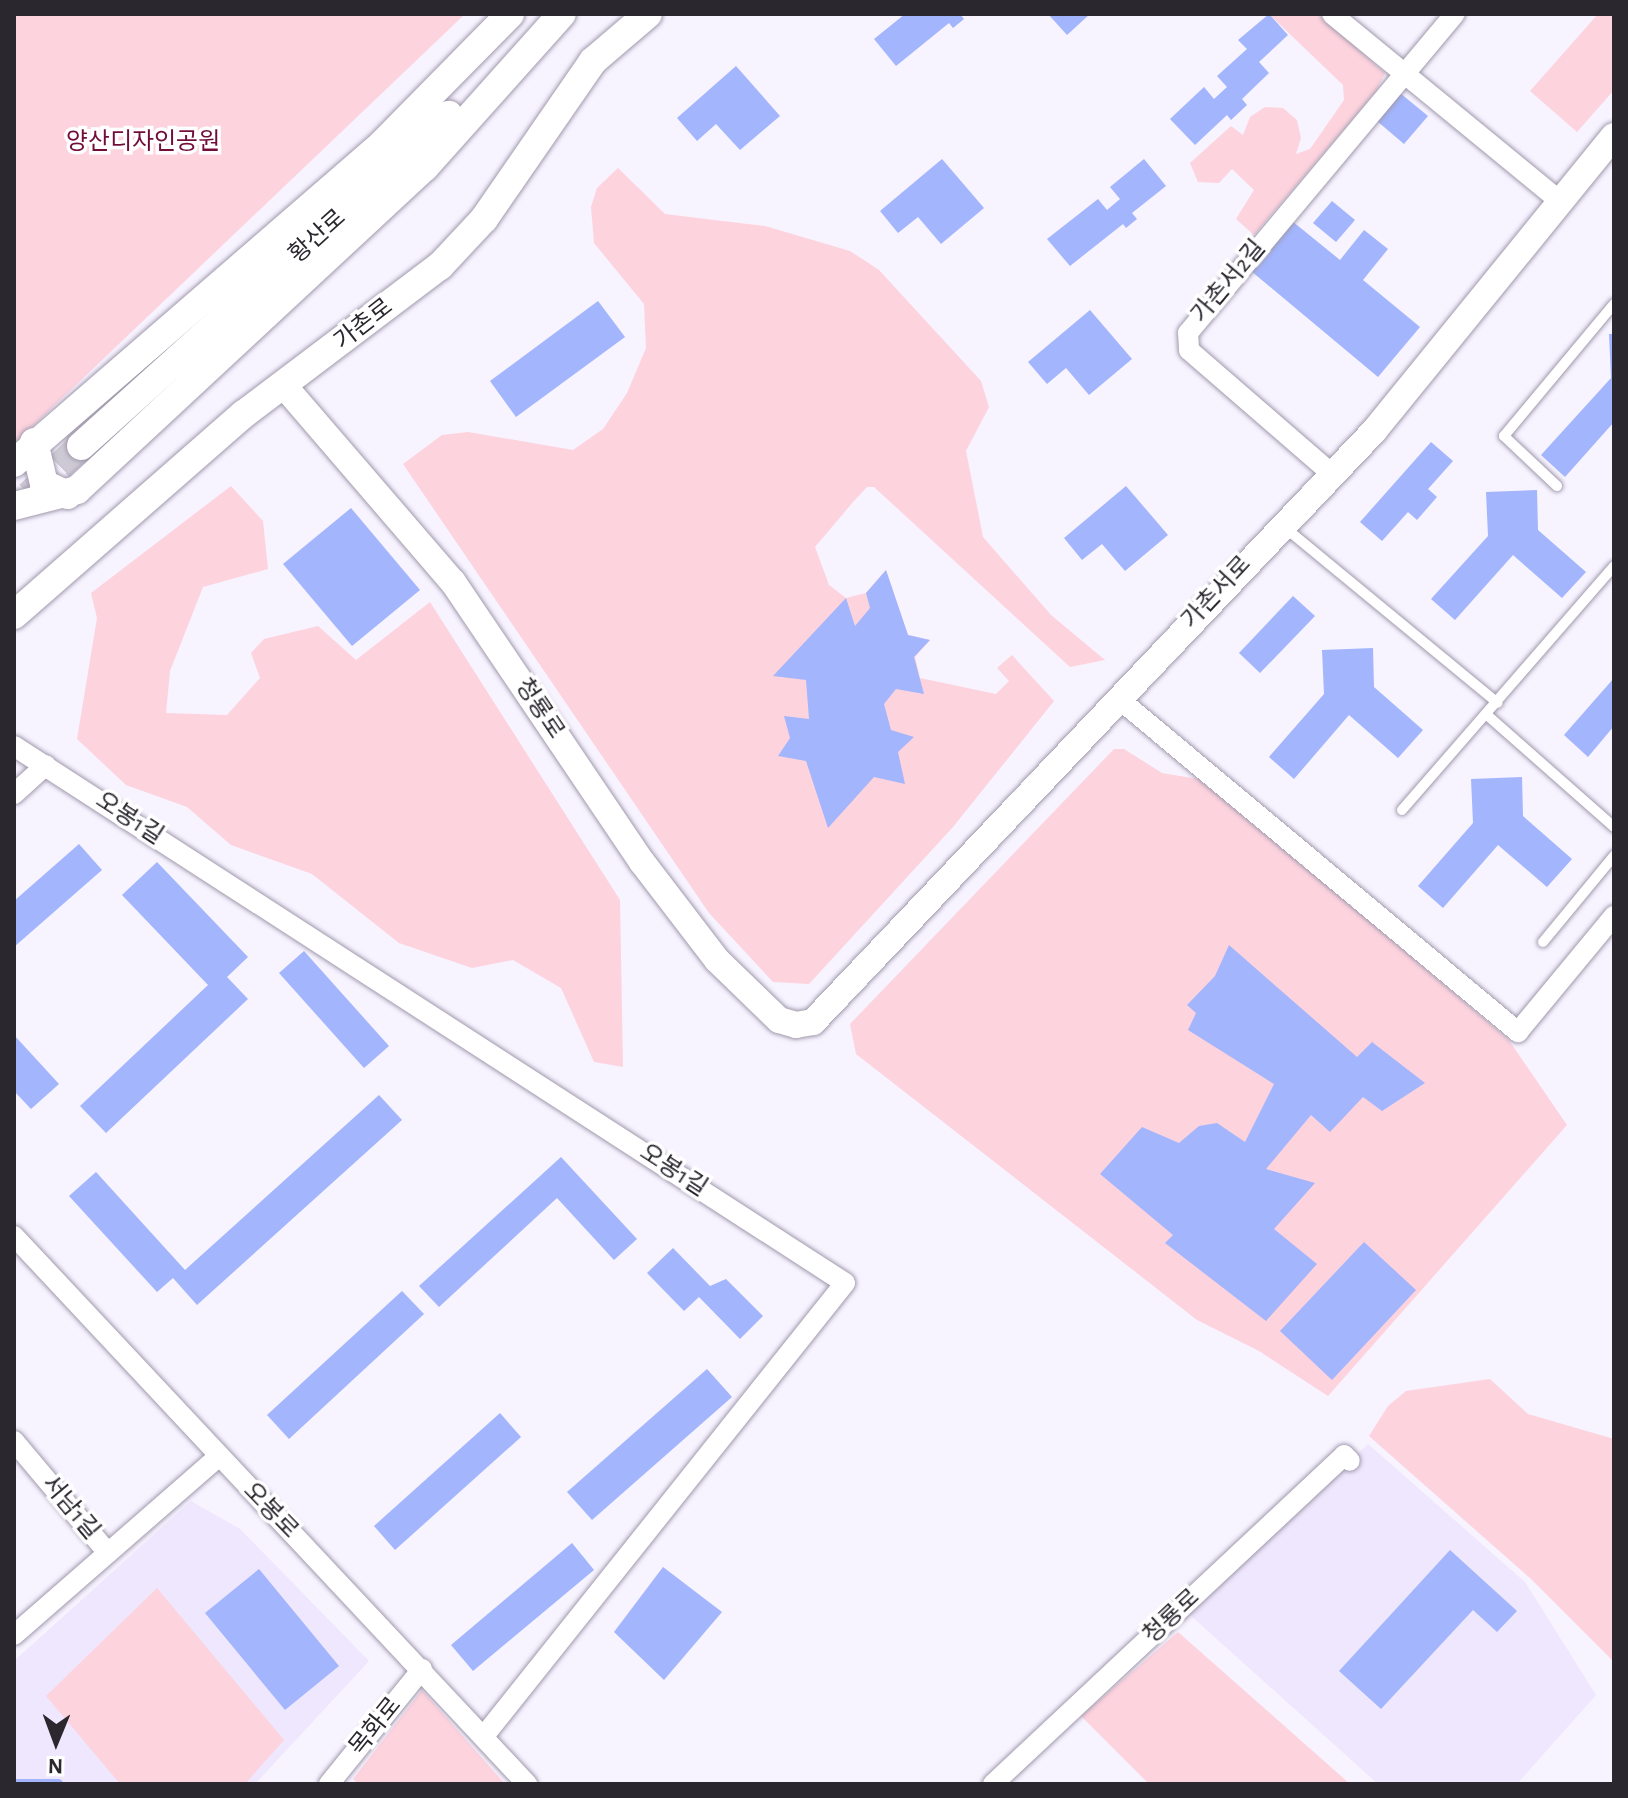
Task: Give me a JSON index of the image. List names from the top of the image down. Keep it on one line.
{"streets":{"main road":["황산로","가촌로"],"street":["가촌서2길","가촌서로","청룡로","오봉1길","서남1길","오봉로","목화로"]},"crossings":[["가촌서2길","가촌서로"],["가촌로","청룡로"],["가촌서로","청룡로"],["오봉1길","오봉로"],["오봉로","목화로"]],"parks":["양산디자인공원"],"north":"bottom"}
